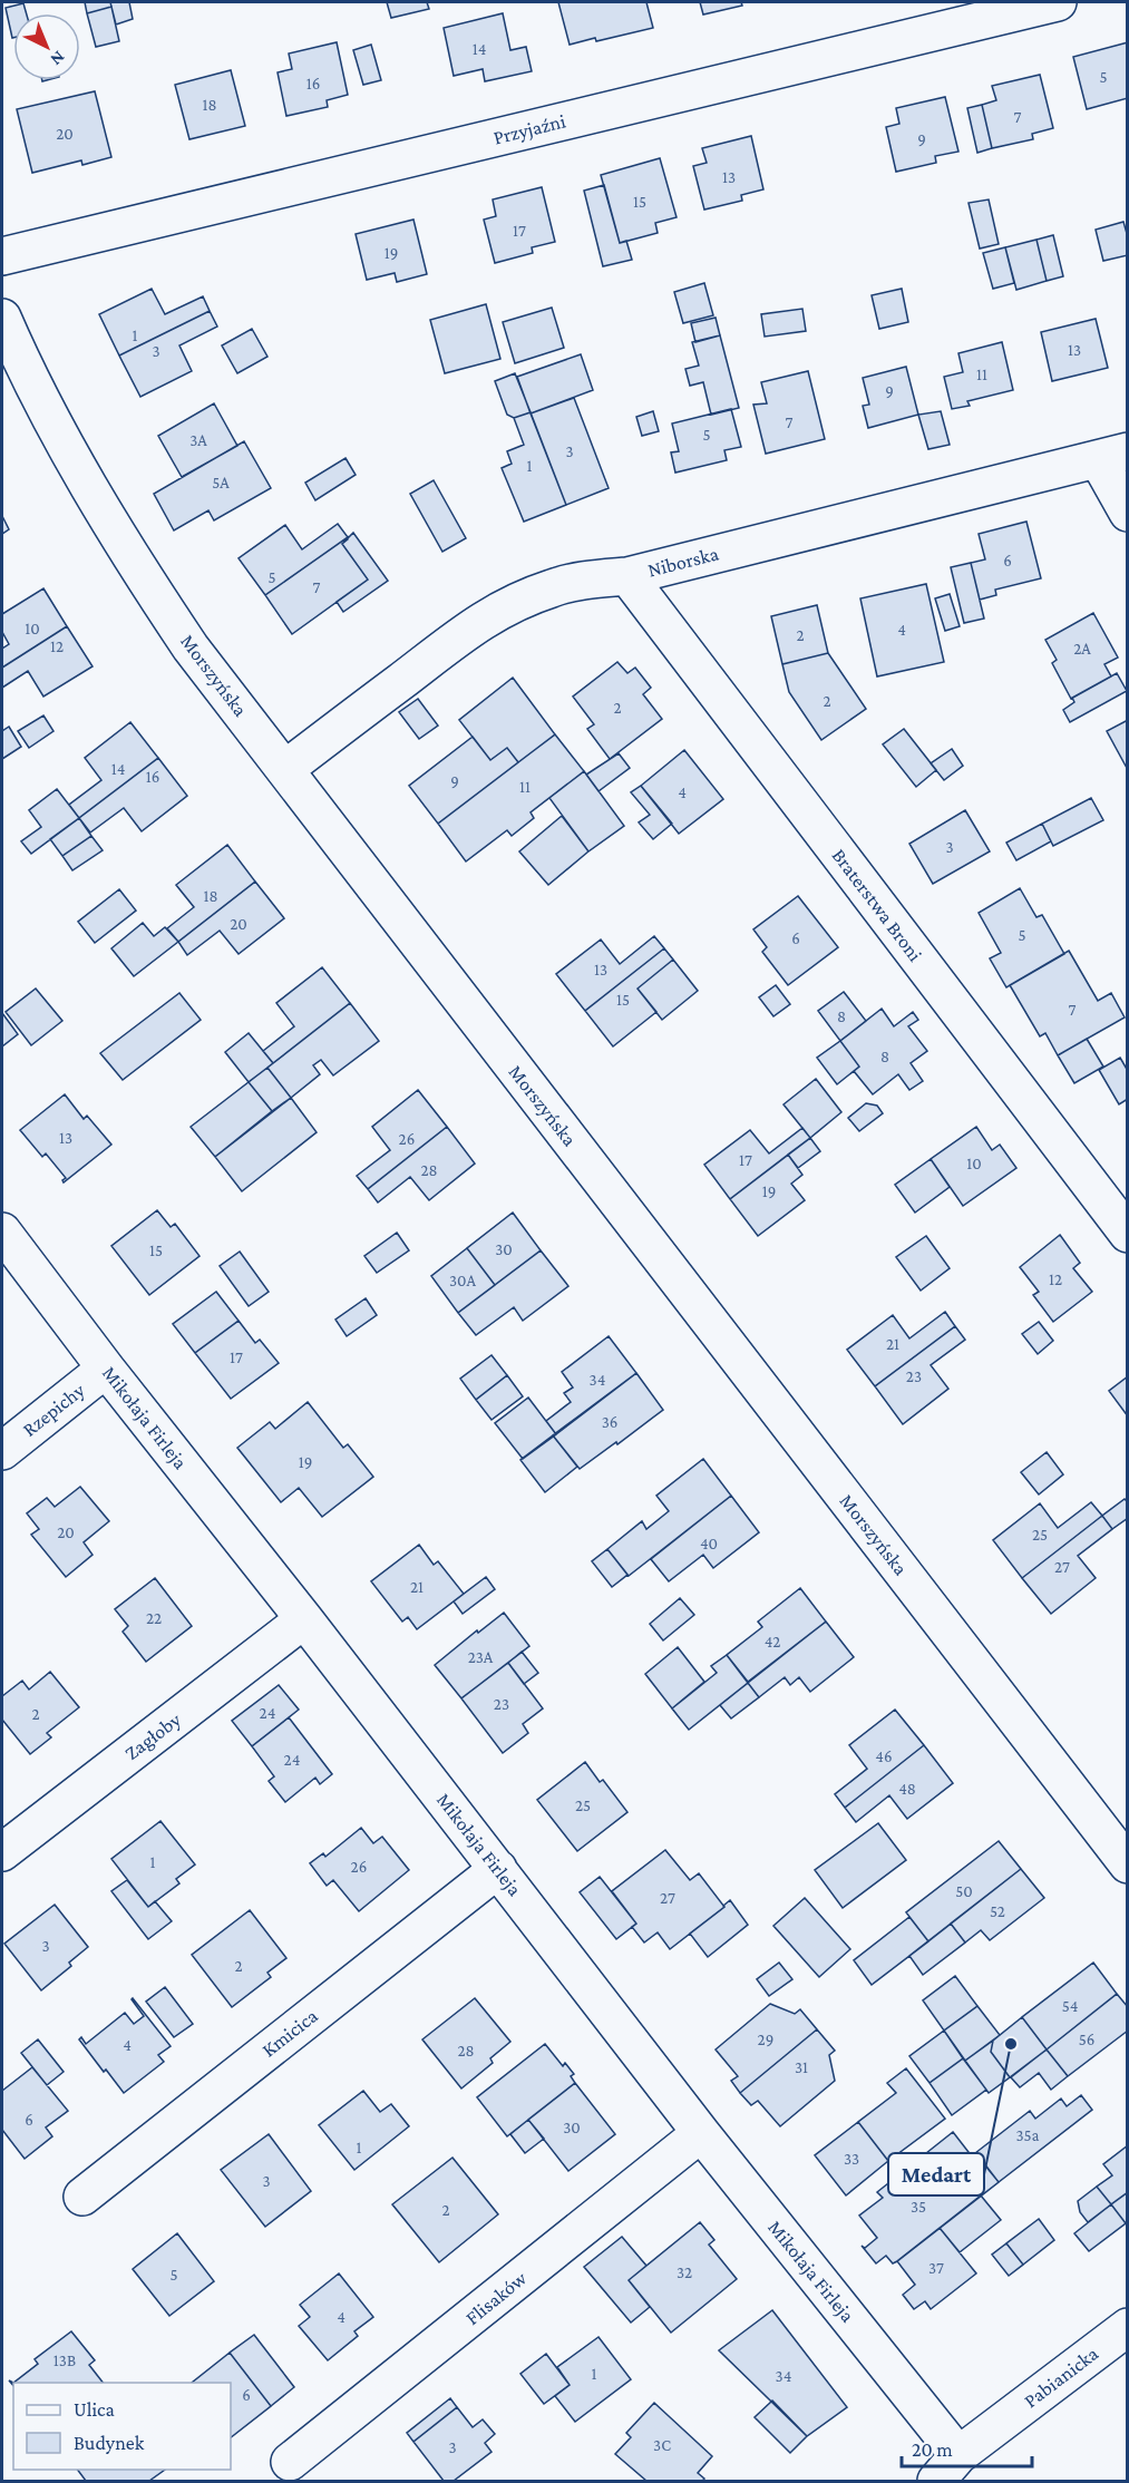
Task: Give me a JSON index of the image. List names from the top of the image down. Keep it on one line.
{"streets":{"street":["Przyjaźni","Niborska","Morszyńska","Braterstwa Broni","Rzepichy","Mikołaja Firleja","Zagłoby","Kmicica","Flisaków","Pabianicka"]},"crossings":[["Niborska","Morszyńska"],["Niborska","Braterstwa Broni"],["Rzepichy","Mikołaja Firleja"],["Mikołaja Firleja","Zagłoby"],["Mikołaja Firleja","Kmicica"],["Mikołaja Firleja","Flisaków"],["Mikołaja Firleja","Pabianicka"]],"places":["Medart"],"house_numbers":["14","5","16","18","7","20","9","13","15","17","19","1","13","3","11","9","7","5","3A","3","1","5A","6","5","7","10","4","2","12","2A","2","2","14","16","9","11","4","3","18","20","5","6","13","15","7","8","8","13","26","17","10","28","19","30","15","12","30A","21","17","23","34","36","19","20","25","40","27","21","22","42","23A","23","24","2","46","24","48","25","1","26","50","27","52","3","2","54","29","56","4","28","31","6","30","35a","1","33","3","35","2","37","32","5","4","13B","1","34","6","3C","3"],"legend":["Ulica","Budynek"],"scale_bar":"20 m","north":"bottom right"}
